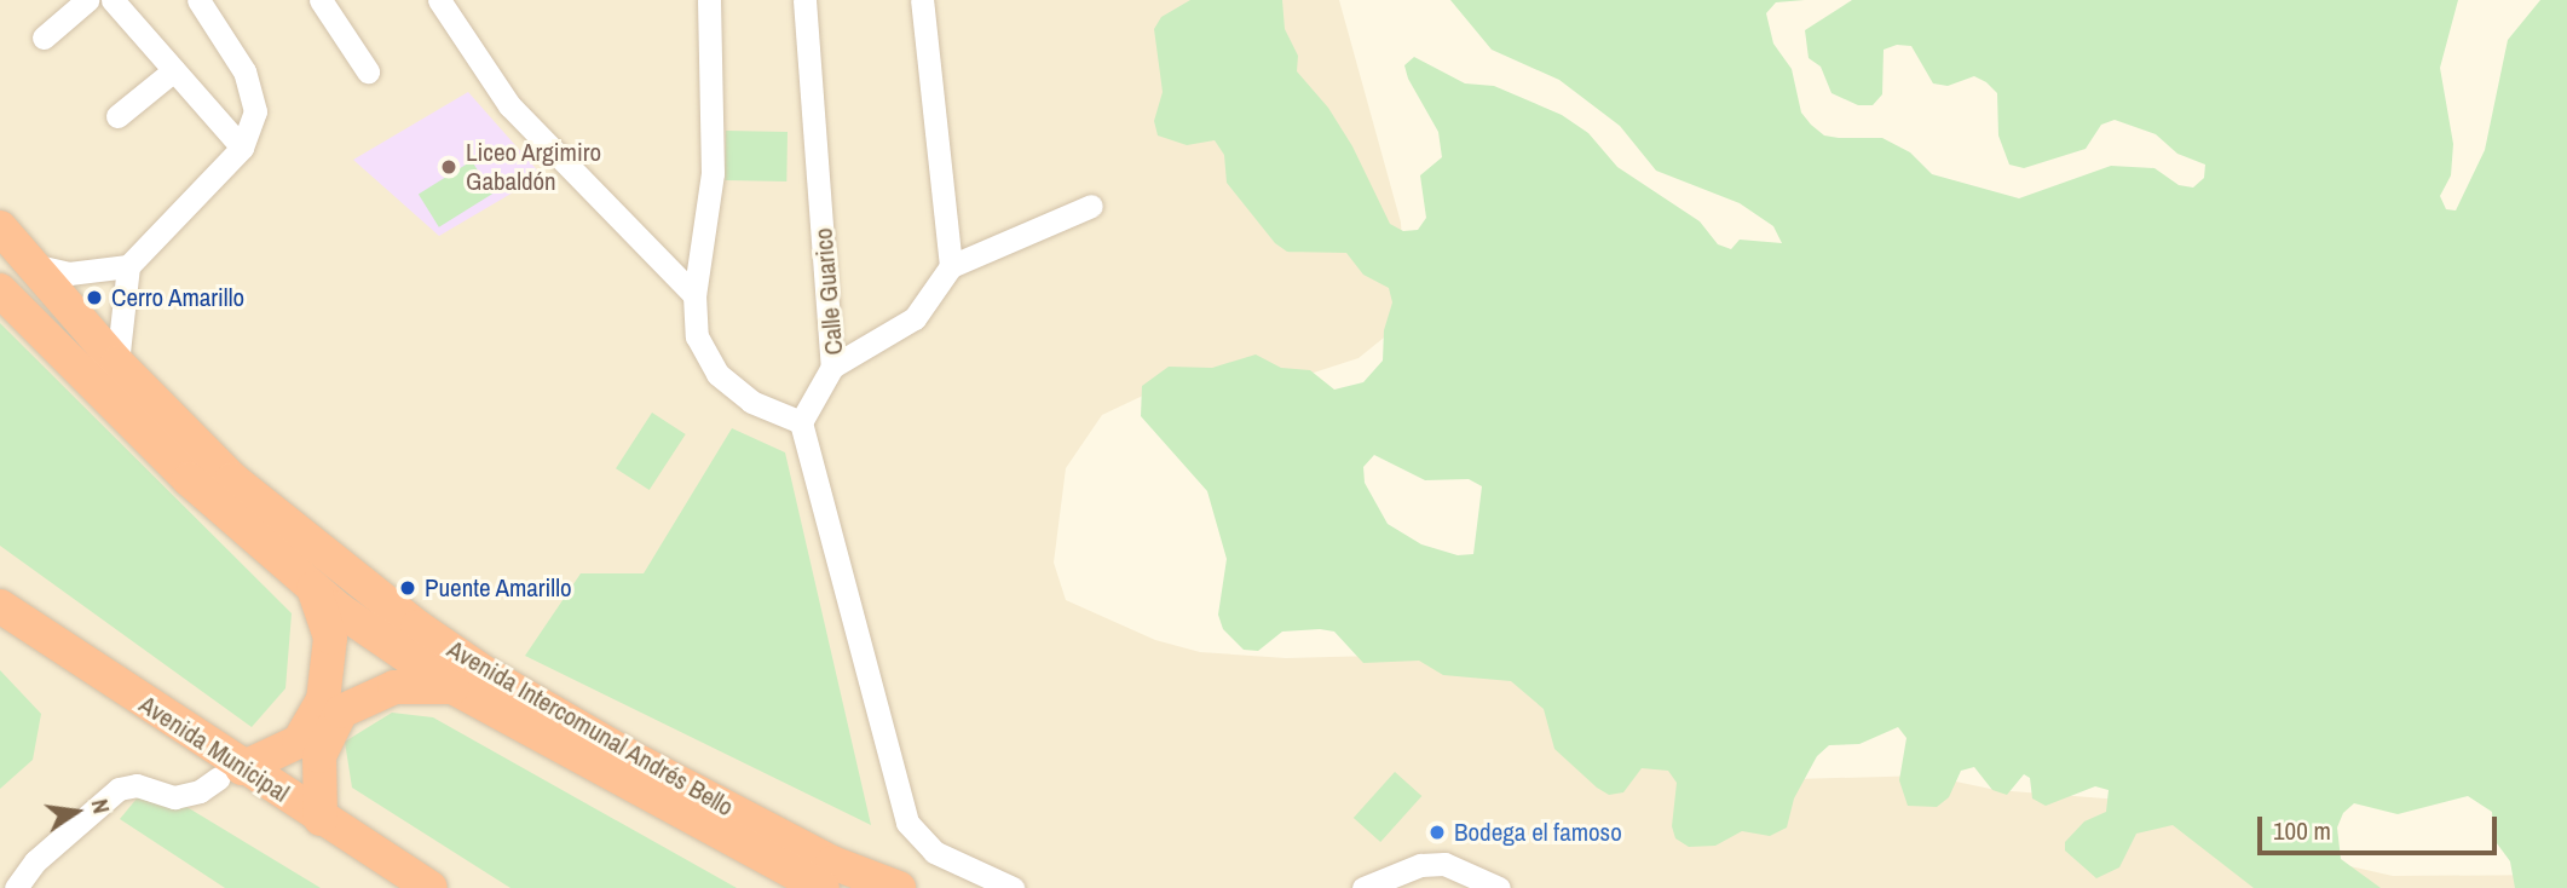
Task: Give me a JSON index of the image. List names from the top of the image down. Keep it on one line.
{"streets":{"highway":["Avenida Intercomunal Andrés Bello","Avenida Municipal"],"street":["Calle Guarico"]},"places":["Liceo Argimiro Gabaldón","Cerro Amarillo","Puente Amarillo","Bodega el famoso"],"scale_bar":"100 m","north":"right"}
